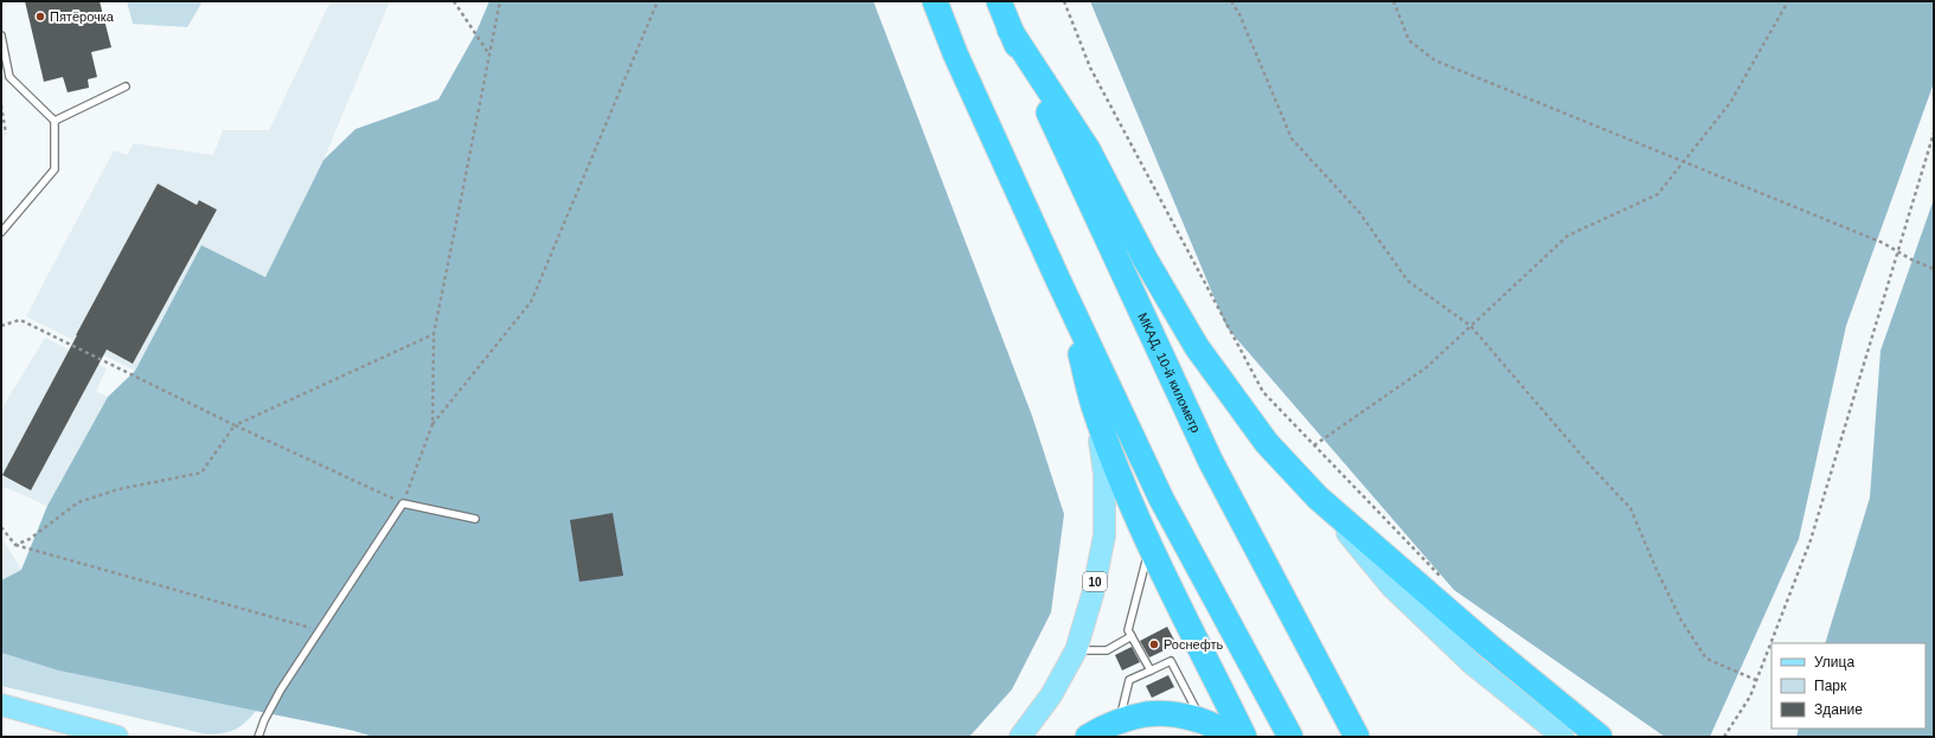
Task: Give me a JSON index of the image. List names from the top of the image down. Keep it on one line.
{"streets":{"highway":["МКАД, 10-й километр","10"]},"places":["Пятёрочка","Роснефть"],"legend":["Улица","Парк","Здание"]}
